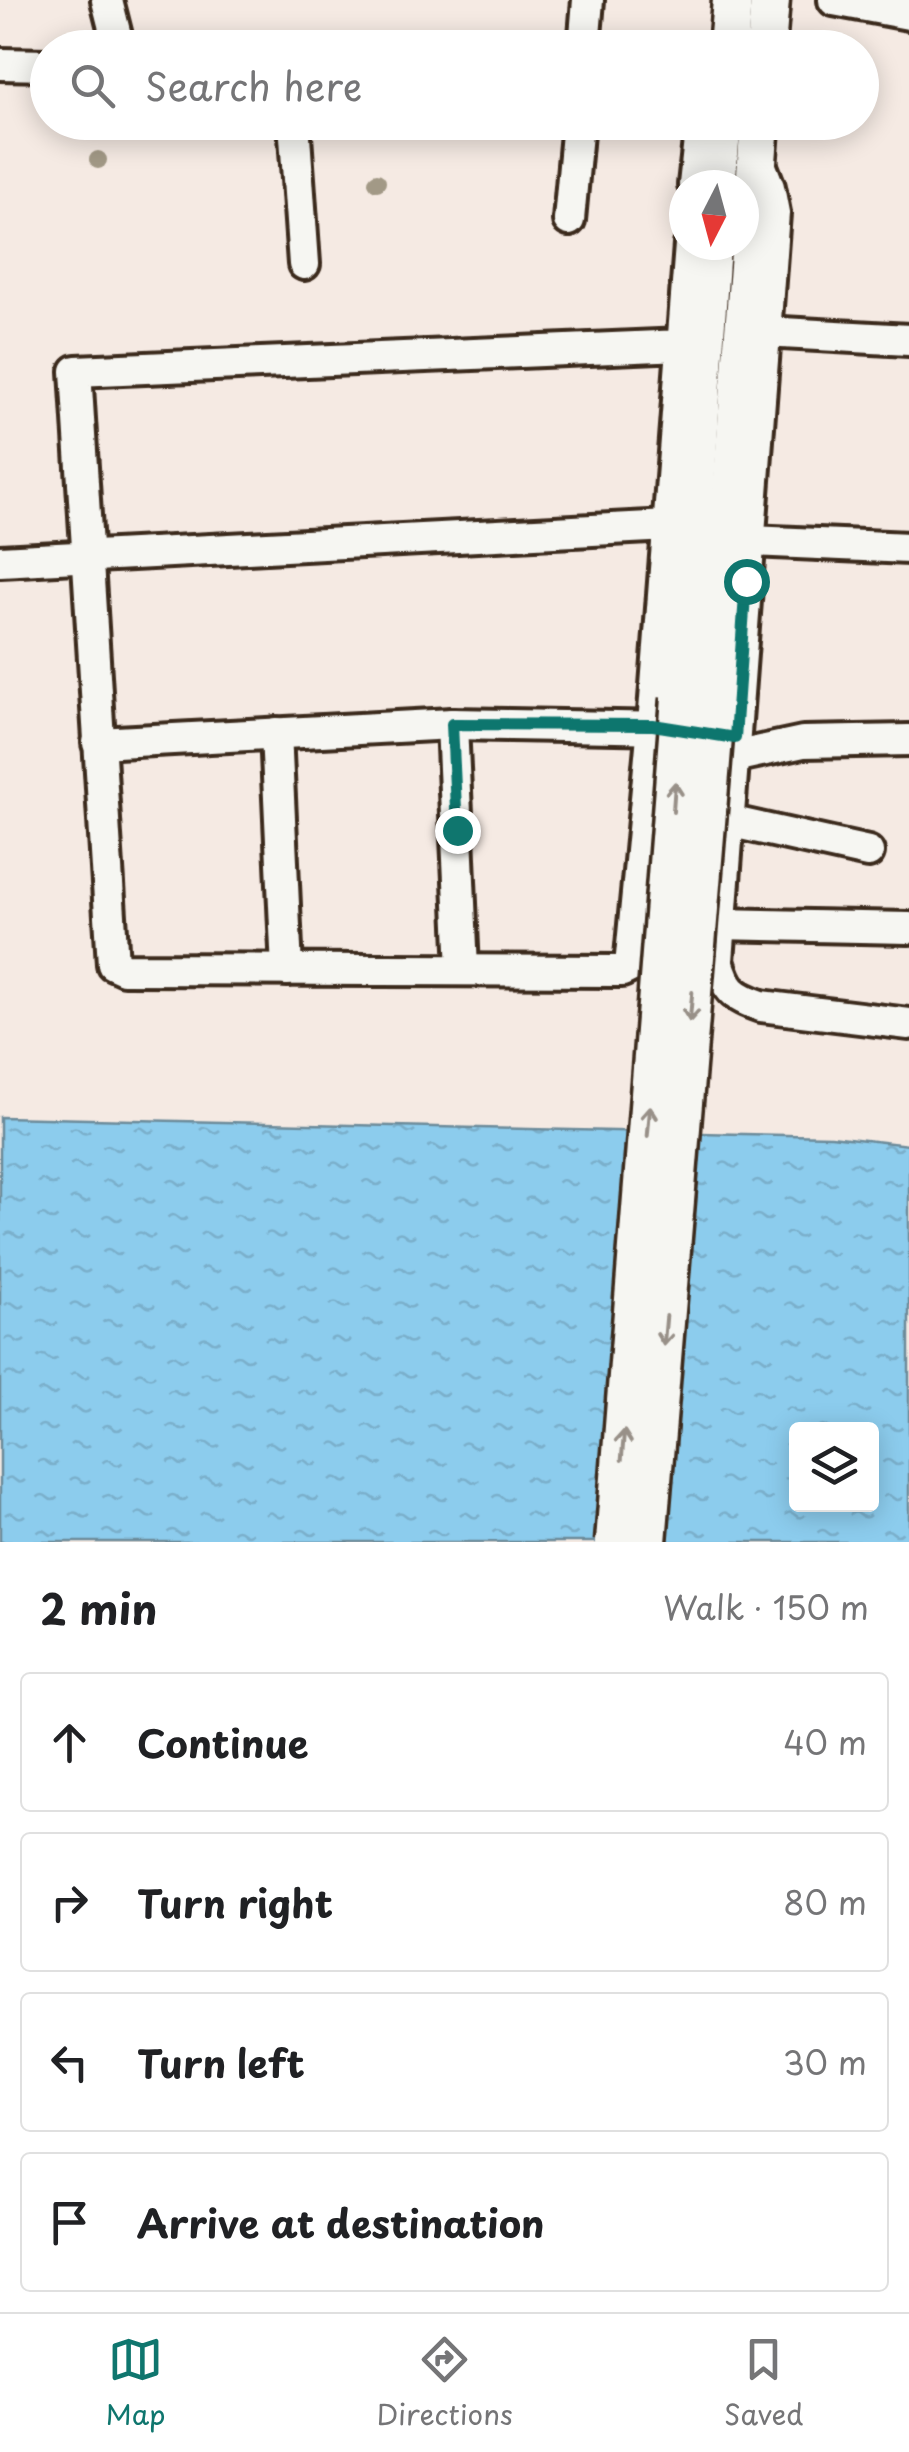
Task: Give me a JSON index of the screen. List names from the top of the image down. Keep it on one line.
{"north":"bottom","page":{"search":"Search here","heading":["2 min","Walk · 150 m"],"list":[["Continue","40 m"],["Turn right","80 m"],["Turn left","30 m"],"Arrive at destination"],"nav":["Map","Directions","Saved"]}}
